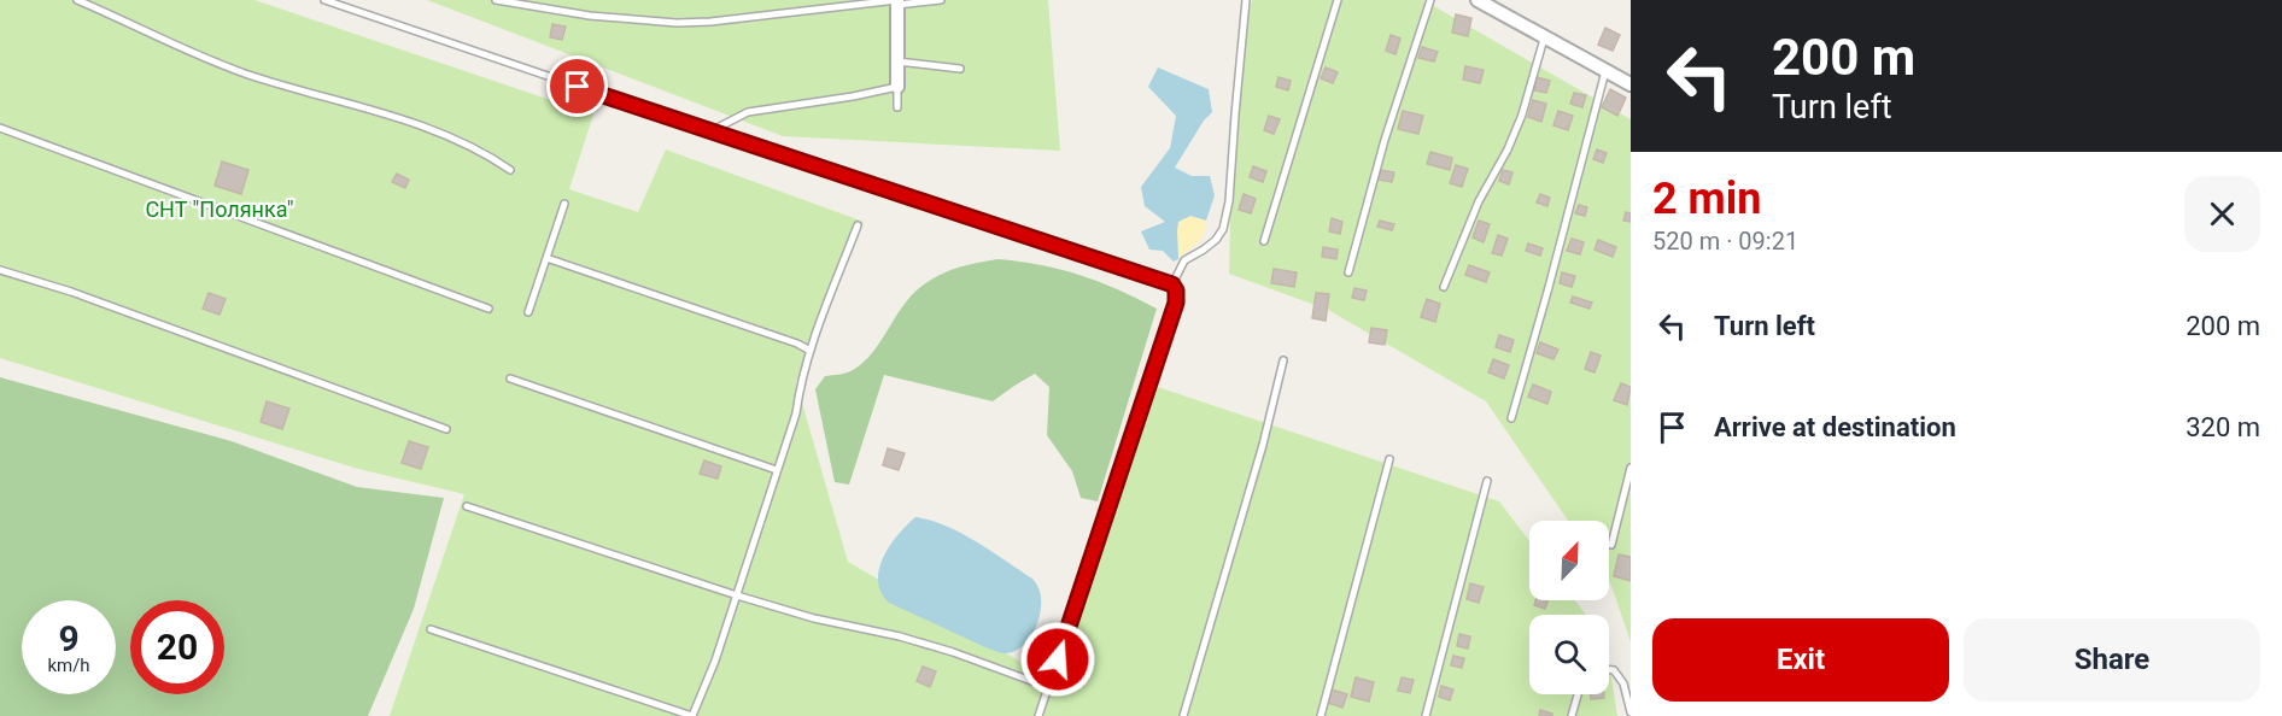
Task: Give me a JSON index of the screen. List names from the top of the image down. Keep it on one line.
{"parks":["СНТ \"Полянка\""],"north":"top right","page":{"turn":["200 m","Turn left"],"heading":["2 min","520 m · 09:21"],"list":[{"name":"Turn left","value":"200 m"},{"name":"Arrive at destination","value":"320 m"}],"speed":"9 km/h","limit":"20","buttons":["Exit","Share"]}}
